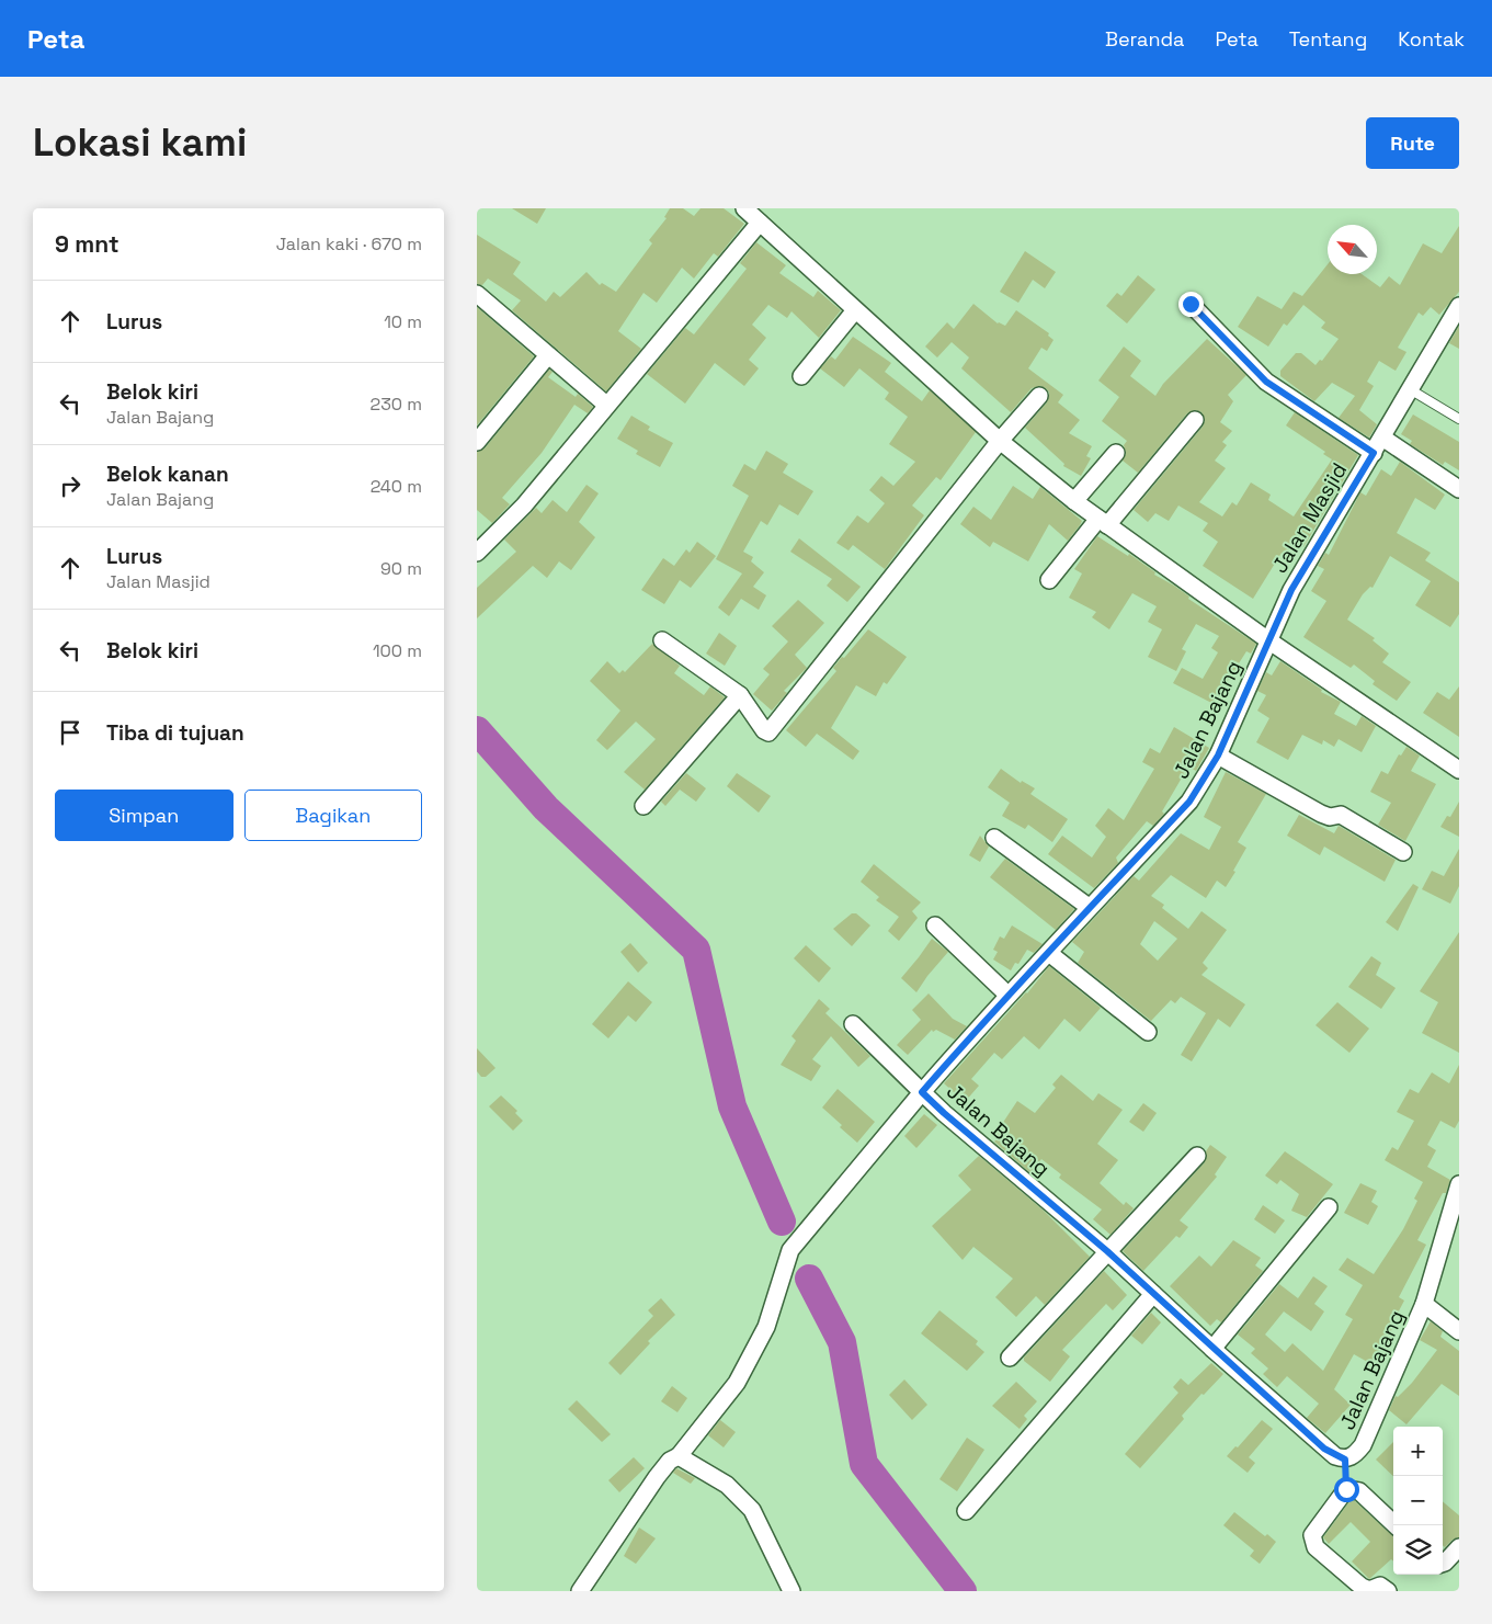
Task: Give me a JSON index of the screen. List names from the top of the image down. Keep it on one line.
{"streets":{"street":["Jalan Masjid","Jalan Bajang"]},"crossings":[["Jalan Masjid","Jalan Bajang"]],"north":"top left","page":{"header":"Peta","nav":["Beranda","Peta","Tentang","Kontak"],"buttons":["Rute",["Simpan","Bagikan"]],"title":"Lokasi kami","heading":["9 mnt","Jalan kaki · 670 m"],"list":[["Lurus","10 m"],["Belok kiri","Jalan Bajang","230 m"],["Belok kanan","Jalan Bajang","240 m"],["Lurus","Jalan Masjid","90 m"],["Belok kiri","100 m"],"Tiba di tujuan"],"map_buttons":["+","−"]}}
